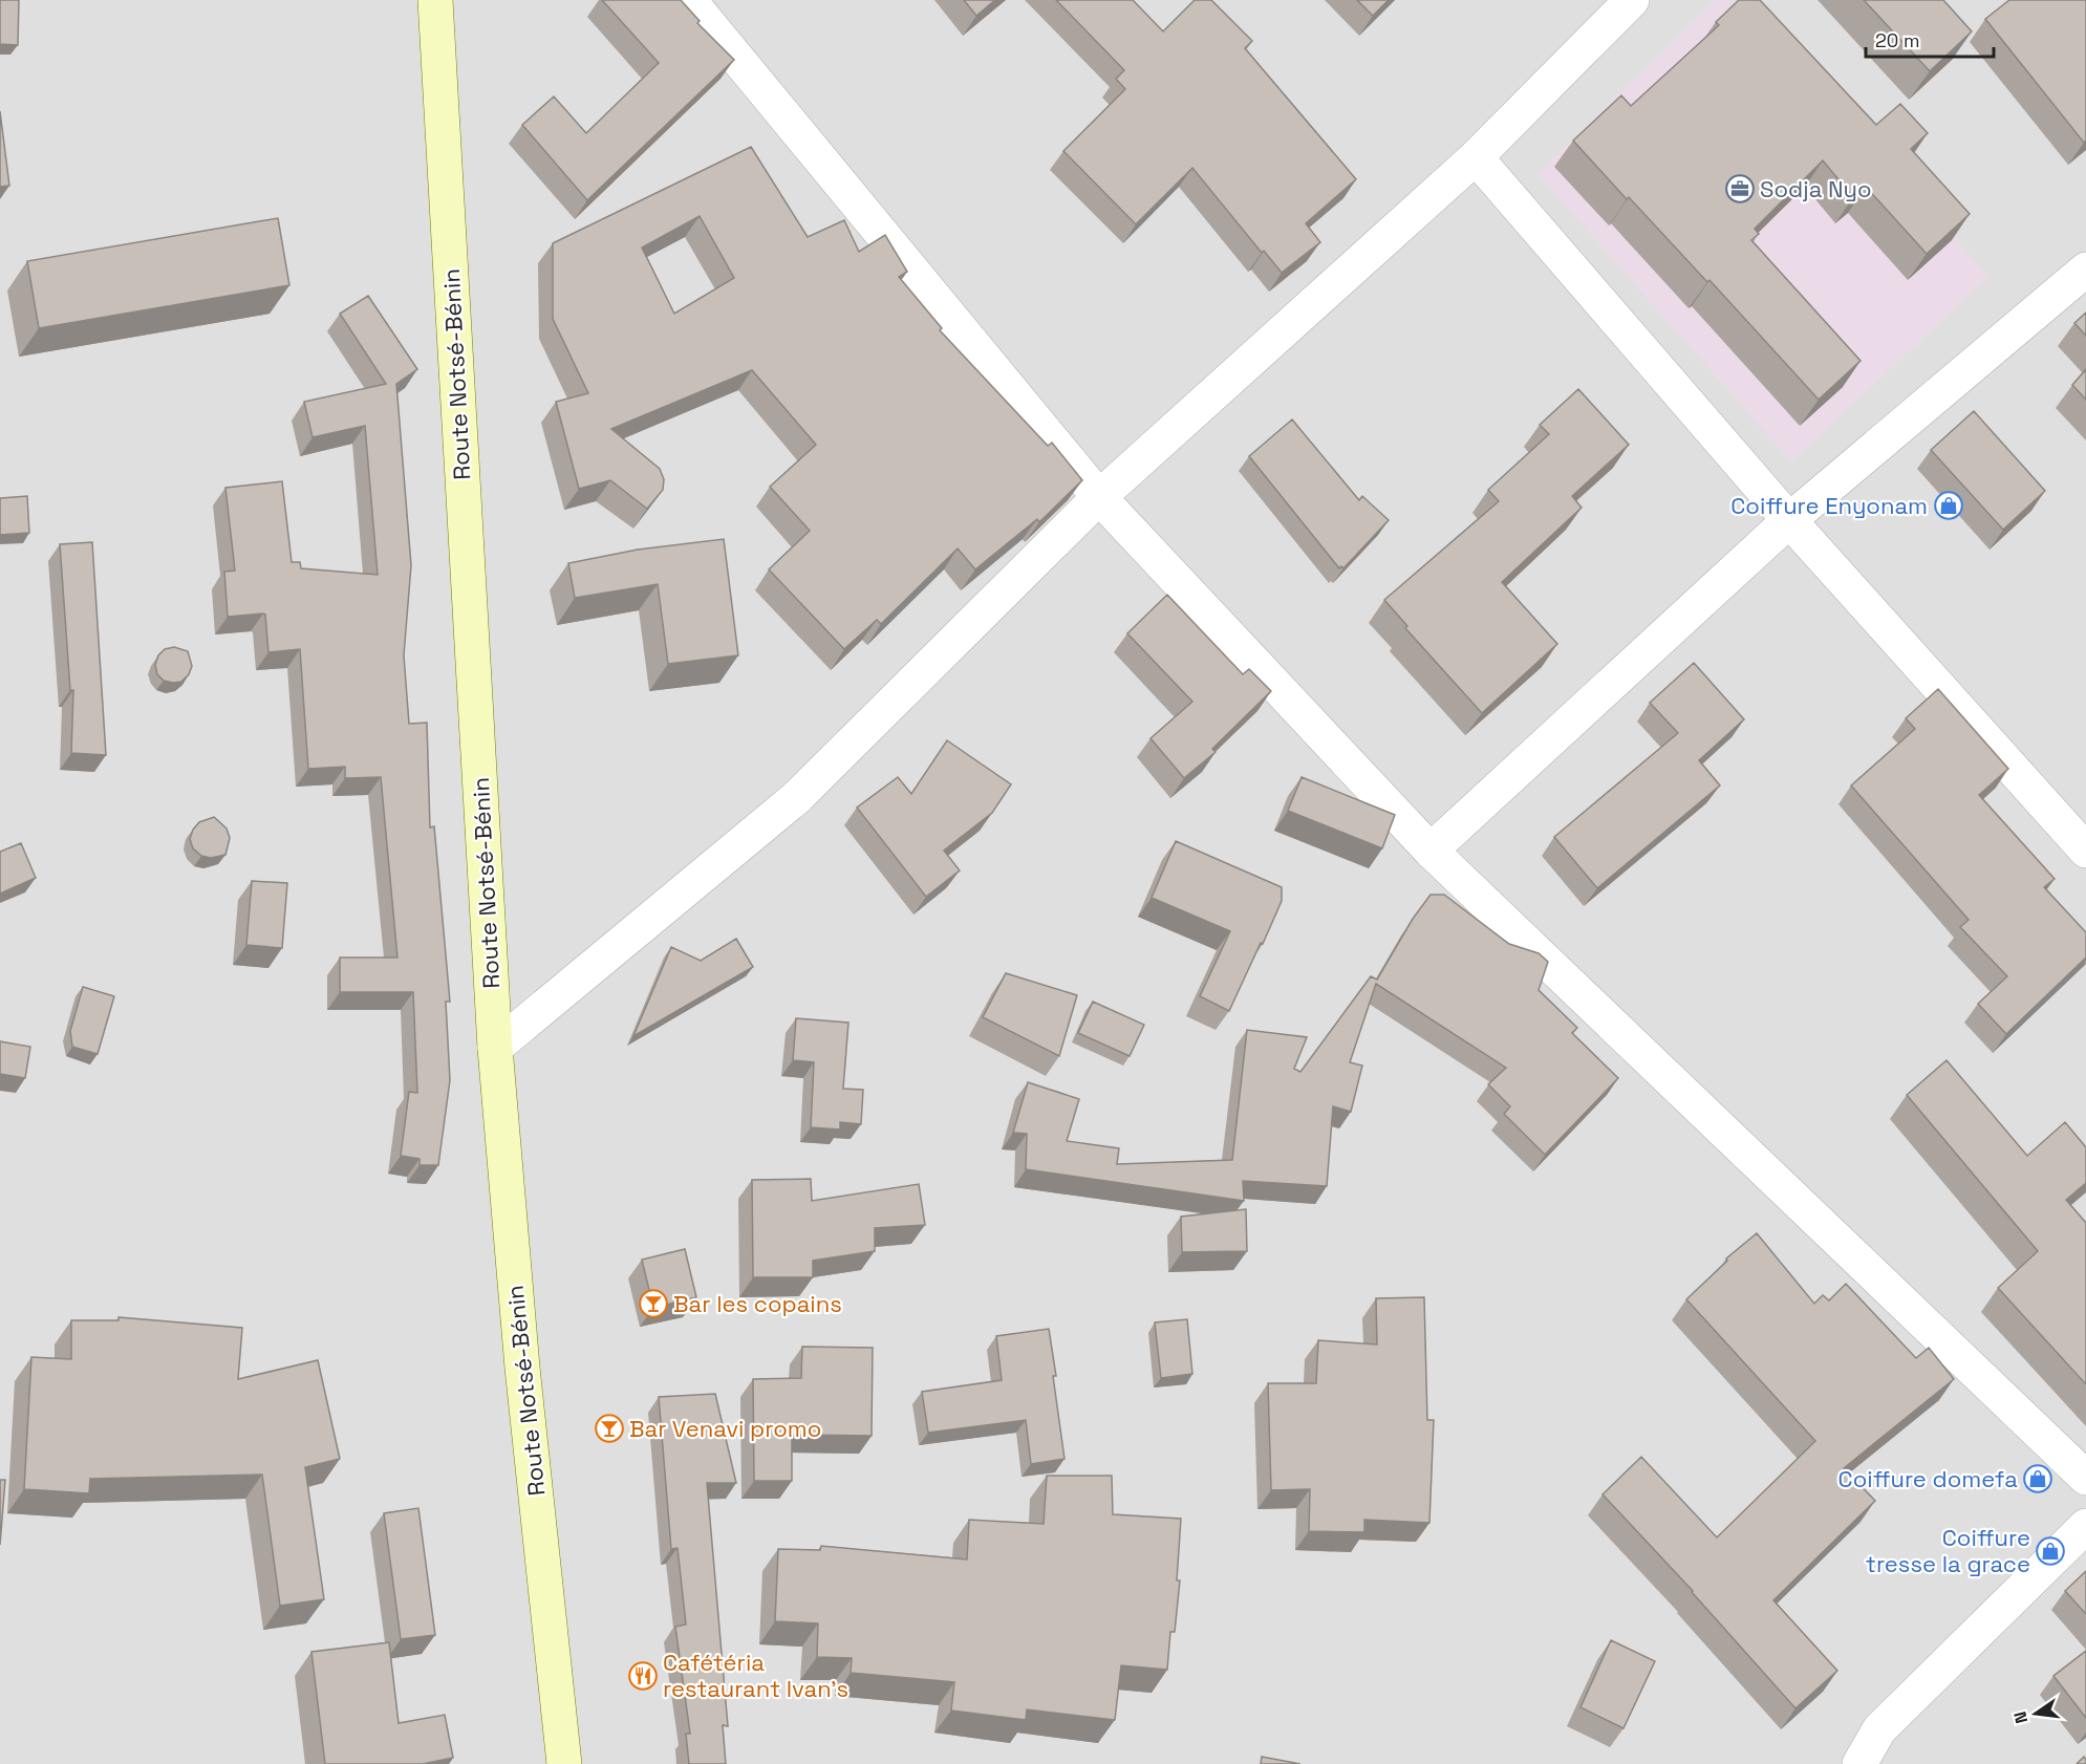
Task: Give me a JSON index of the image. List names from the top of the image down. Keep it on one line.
{"streets":{"main road":["Route Notsé-Bénin"]},"places":{"office":["Sodja Nyo"],"shop":["Coiffure Enyonam","Coiffure domefa","Coiffure tresse la grace"],"bar":["Bar les copains","Bar Venavi promo"],"restaurant":["Cafétéria restaurant Ivan's"]},"scale_bar":"20 m","north":"left"}
